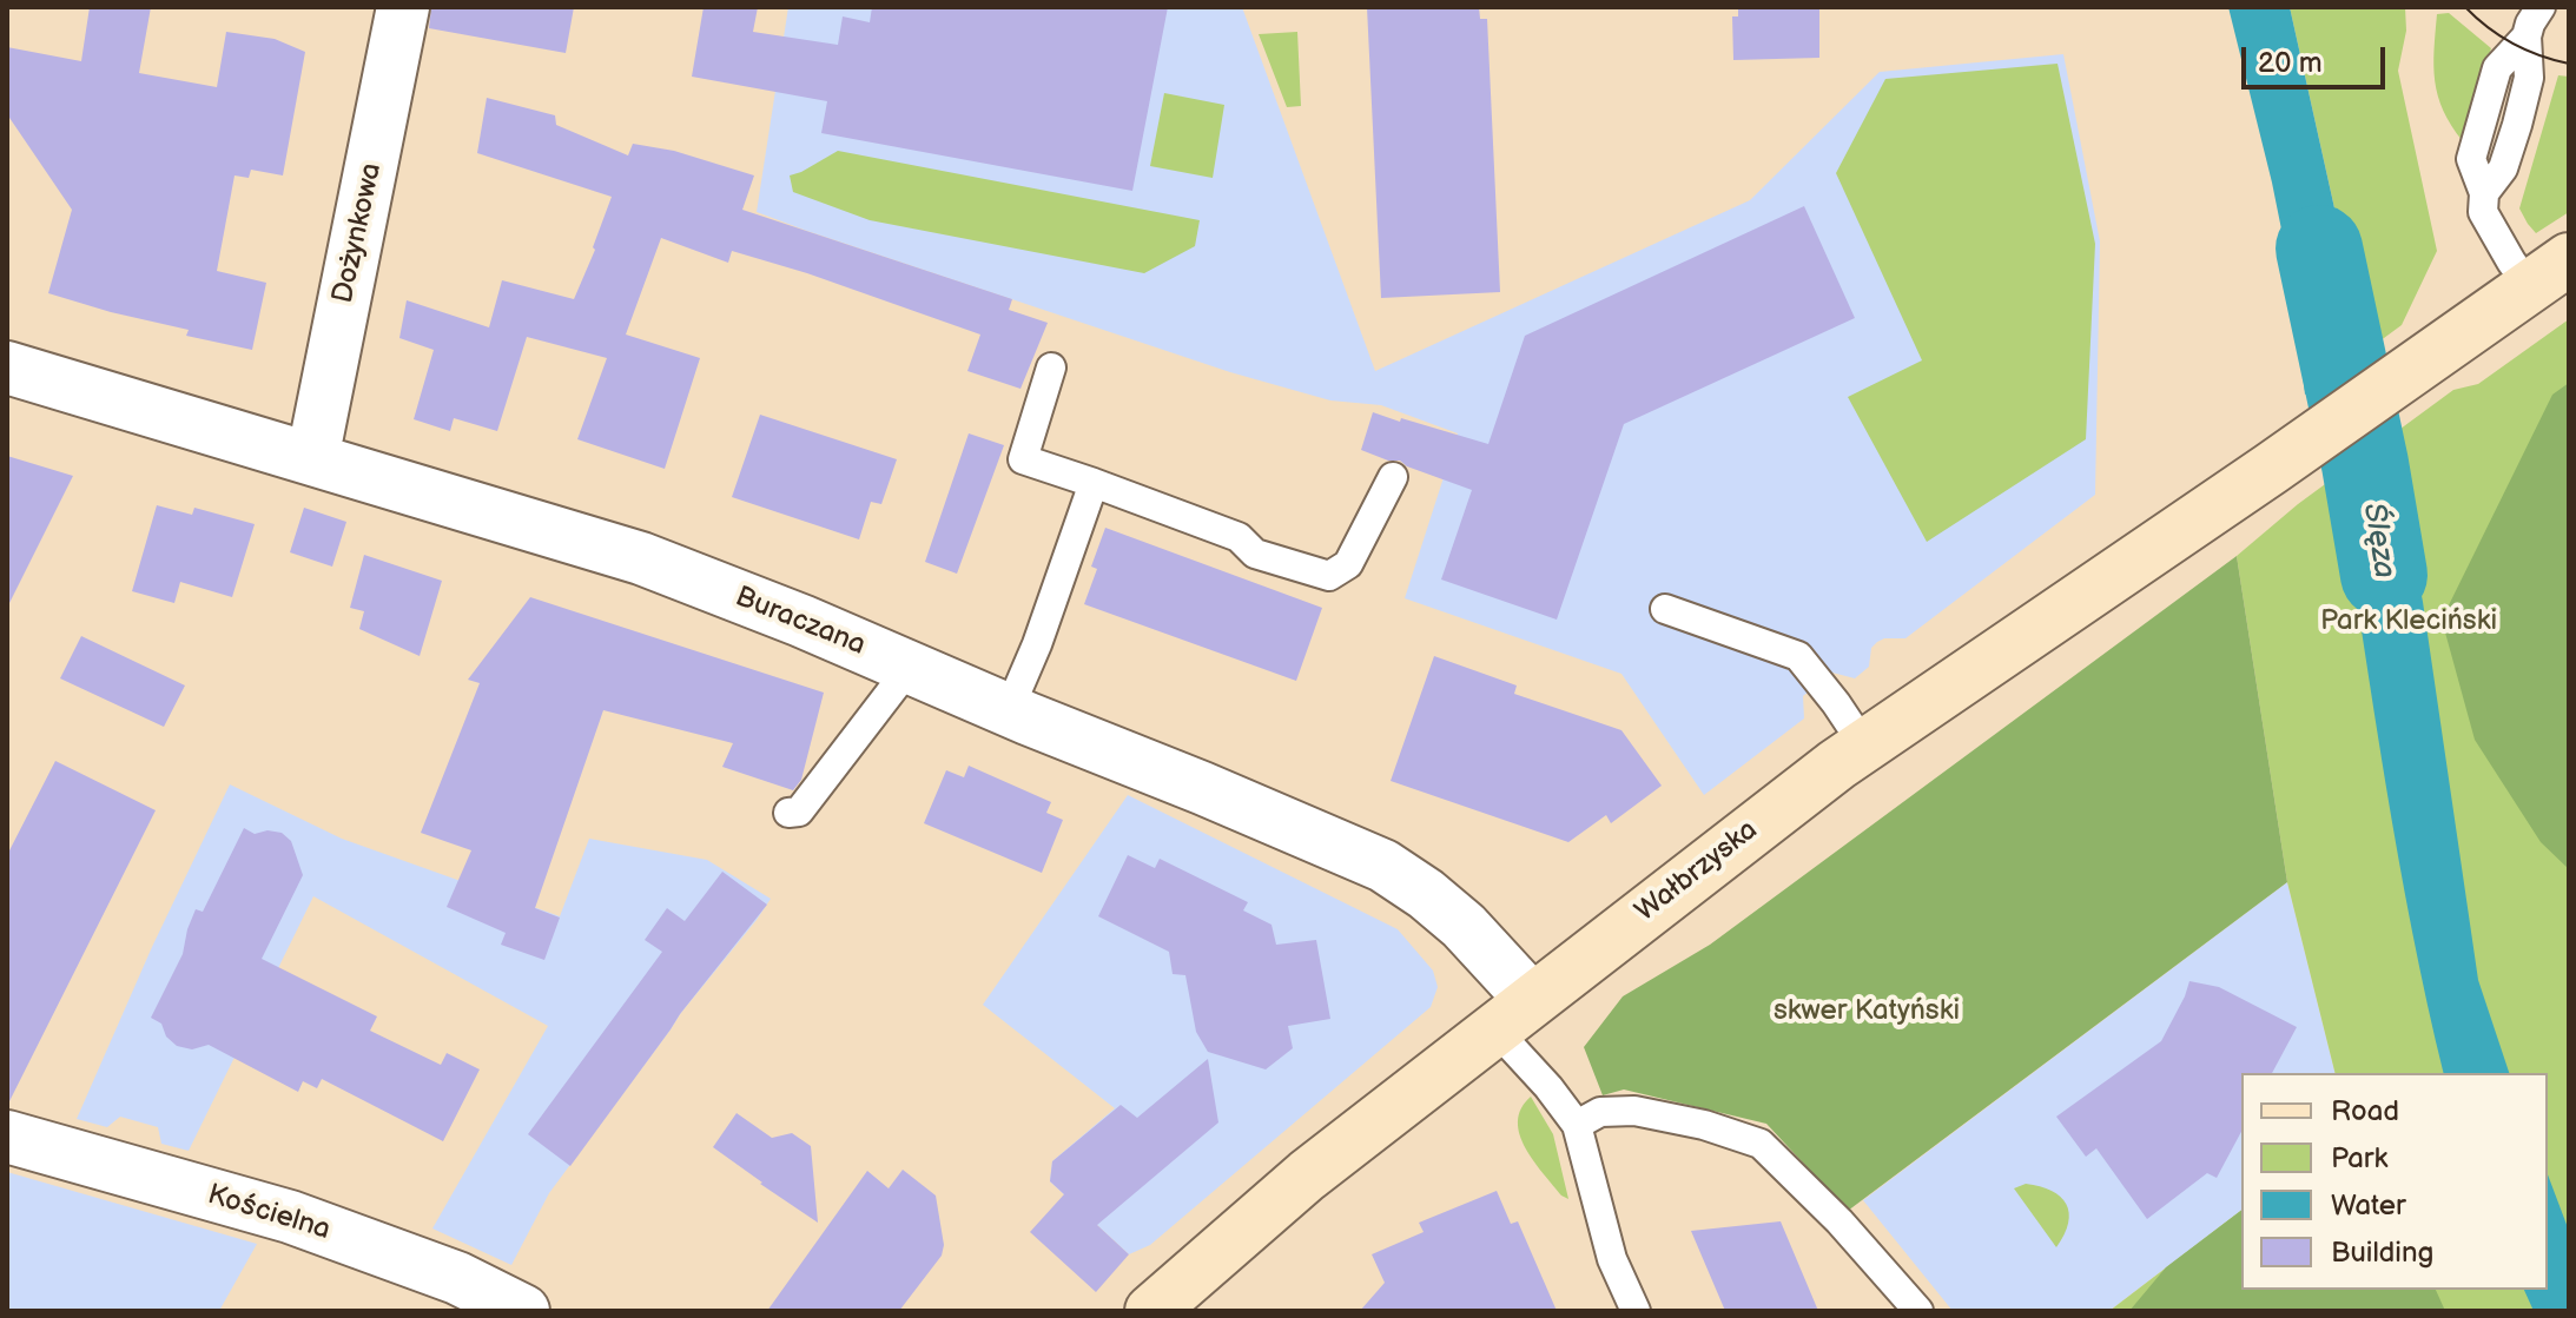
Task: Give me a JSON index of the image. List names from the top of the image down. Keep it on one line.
{"streets":{"street":["Dożynkowa","Buraczana","Wałbrzyska","Kościelna"]},"crossings":[["Dożynkowa","Buraczana"],["Buraczana","Wałbrzyska"]],"water":["Ślęza"],"parks":["Park Kleciński","skwer Katyński"],"legend":["Road","Park","Water","Building"],"scale_bar":"20 m"}
